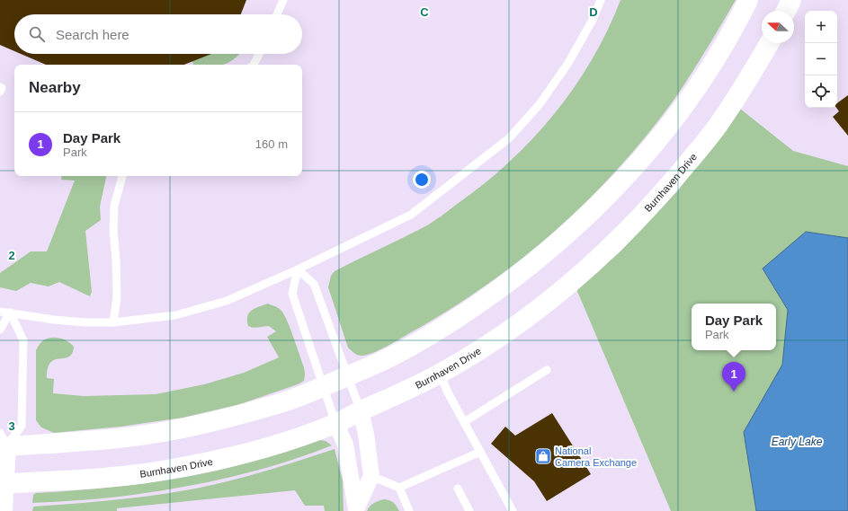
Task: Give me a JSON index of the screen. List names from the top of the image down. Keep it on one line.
{"streets":{"street":["Burnhaven Drive"]},"water":["Early Lake"],"places":{"shop":["National Camera Exchange"]},"north":"left","page":{"map_buttons":["+","−"],"search":"Search here","heading":"Nearby","list":[{"mark":"1","name":"Day Park","note":"Park","value":"160 m"}],"popup":["Day Park","Park"],"pins":"1"},"grid":{"columns":["C","D"],"rows":["2","3"]}}
